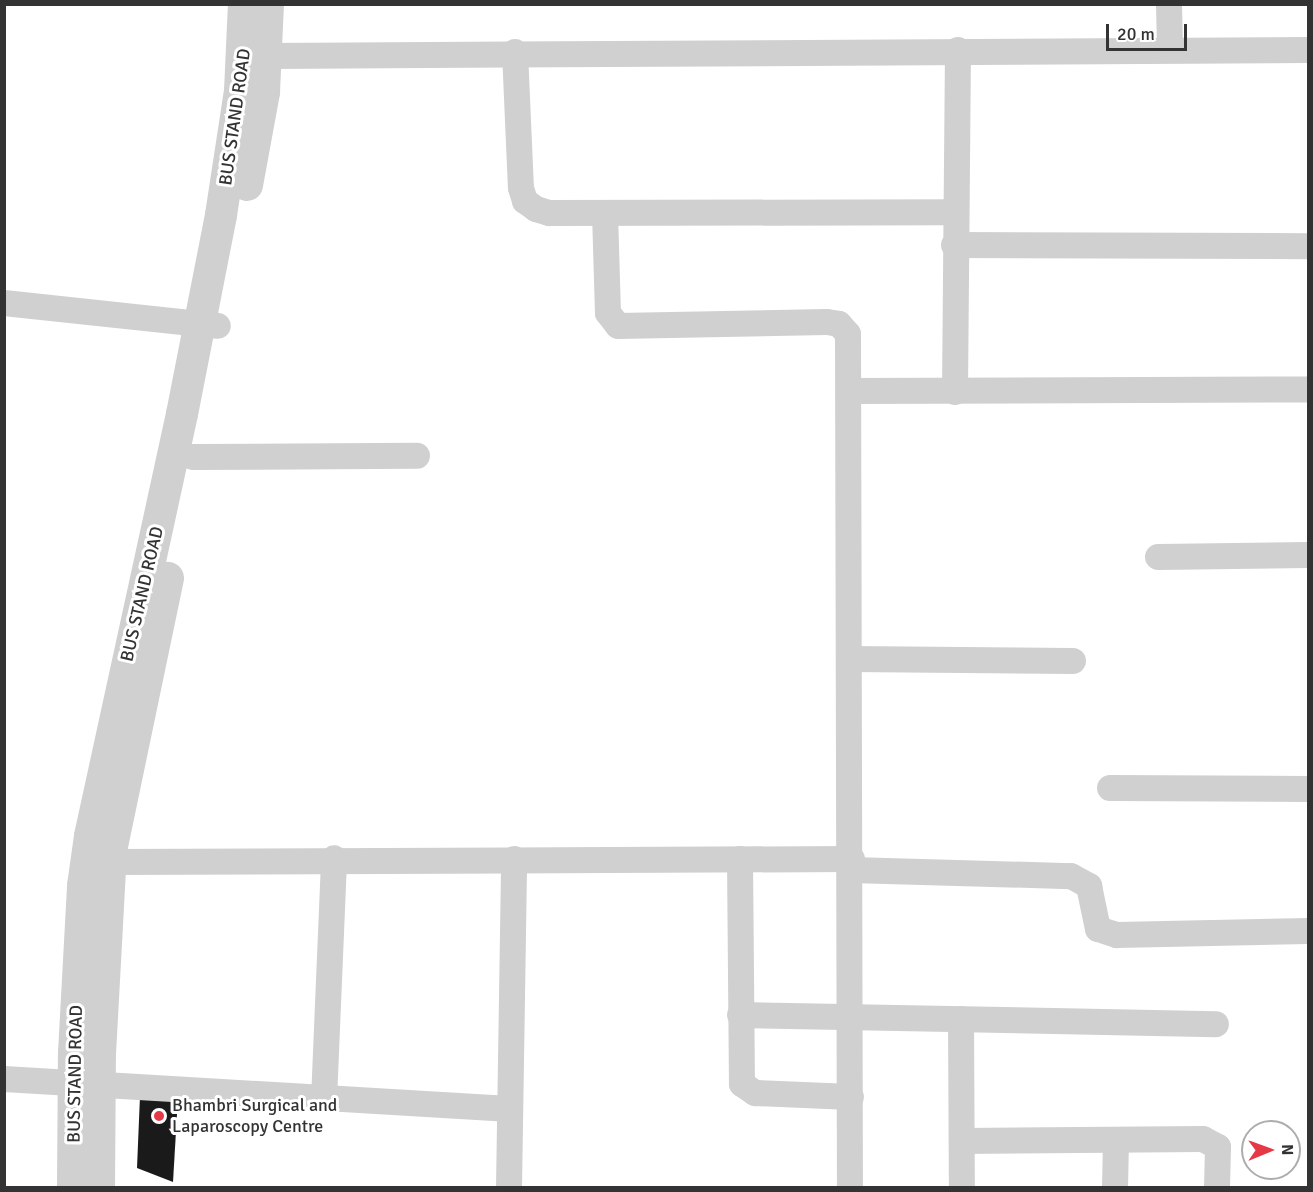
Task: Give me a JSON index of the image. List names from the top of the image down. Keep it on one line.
{"streets":{"street":["BUS STAND ROAD"]},"places":["Bhambri Surgical and Laparoscopy Centre"],"scale_bar":"20 m","north":"right"}
